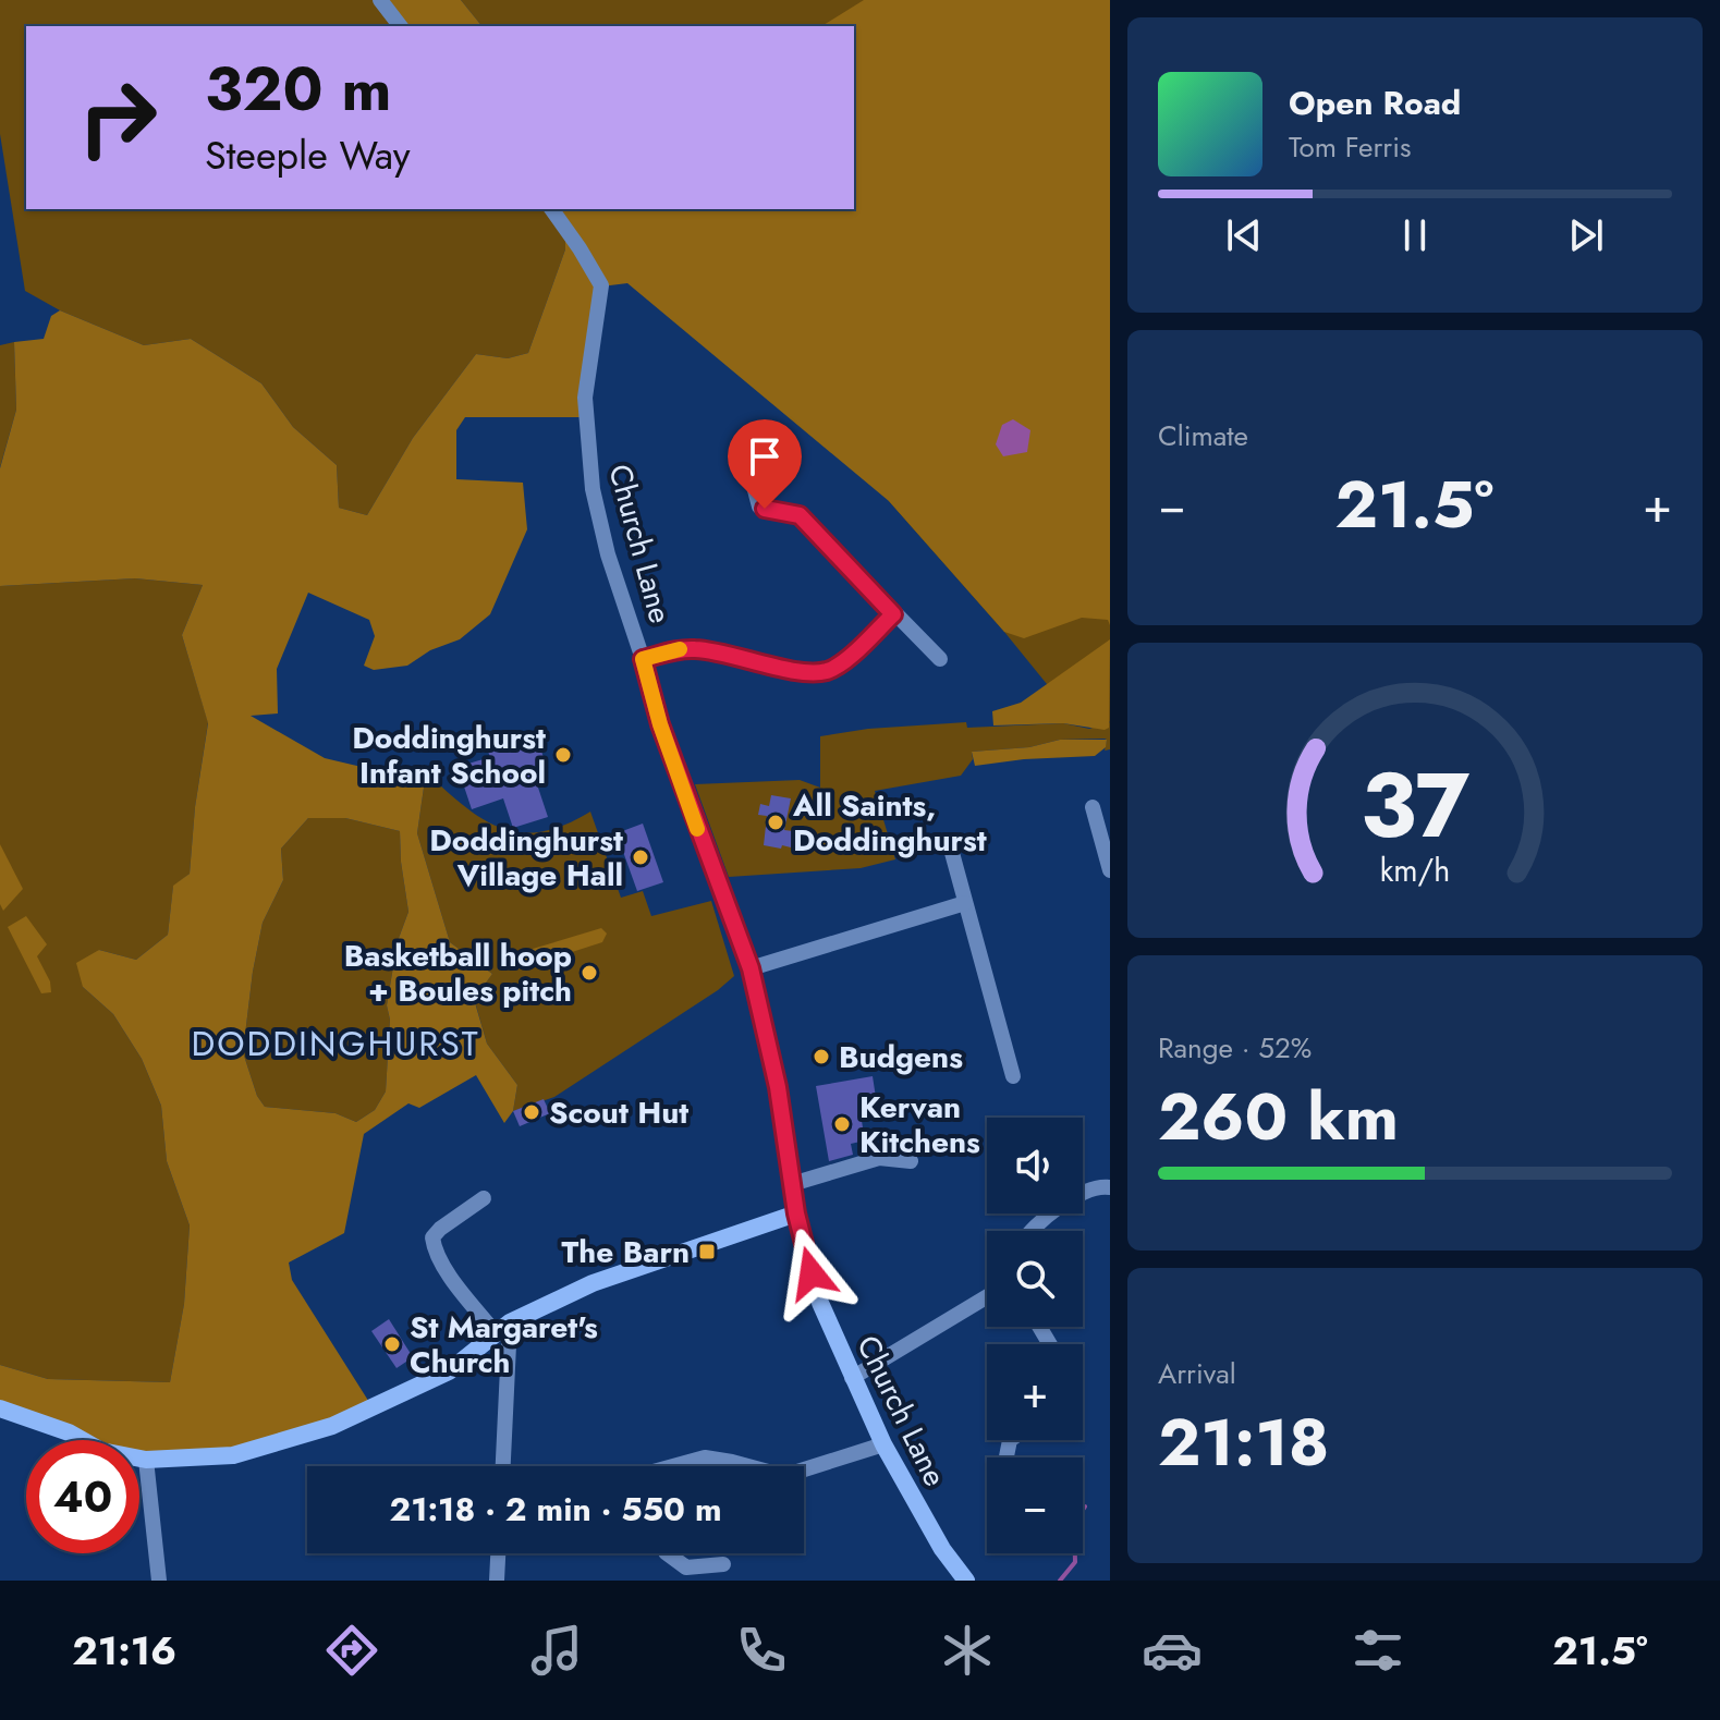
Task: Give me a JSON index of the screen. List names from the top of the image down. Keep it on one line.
{"streets":{"street":["Church Lane"]},"districts":["DODDINGHURST"],"places":{"other":["Doddinghurst Infant School","All Saints, Doddinghurst","Doddinghurst Village Hall","Basketball hoop + Boules pitch","Budgens","Scout Hut","Kervan Kitchens","St Margaret's Church"],"transit":["The Barn"]},"page":{"turn":["320 m","Steeple Way"],"song":["Open Road","Tom Ferris"],"tile":["Climate",["Range · 52%","260 km"],["Arrival","21:18"]],"heat":["−","21.5°","+"],"map_buttons":["+","−"],"limit":"40","trip":"21:18 · 2 min · 550 m","tabs":["21:16","21.5°"],"gauge":["37","km/h"]}}
